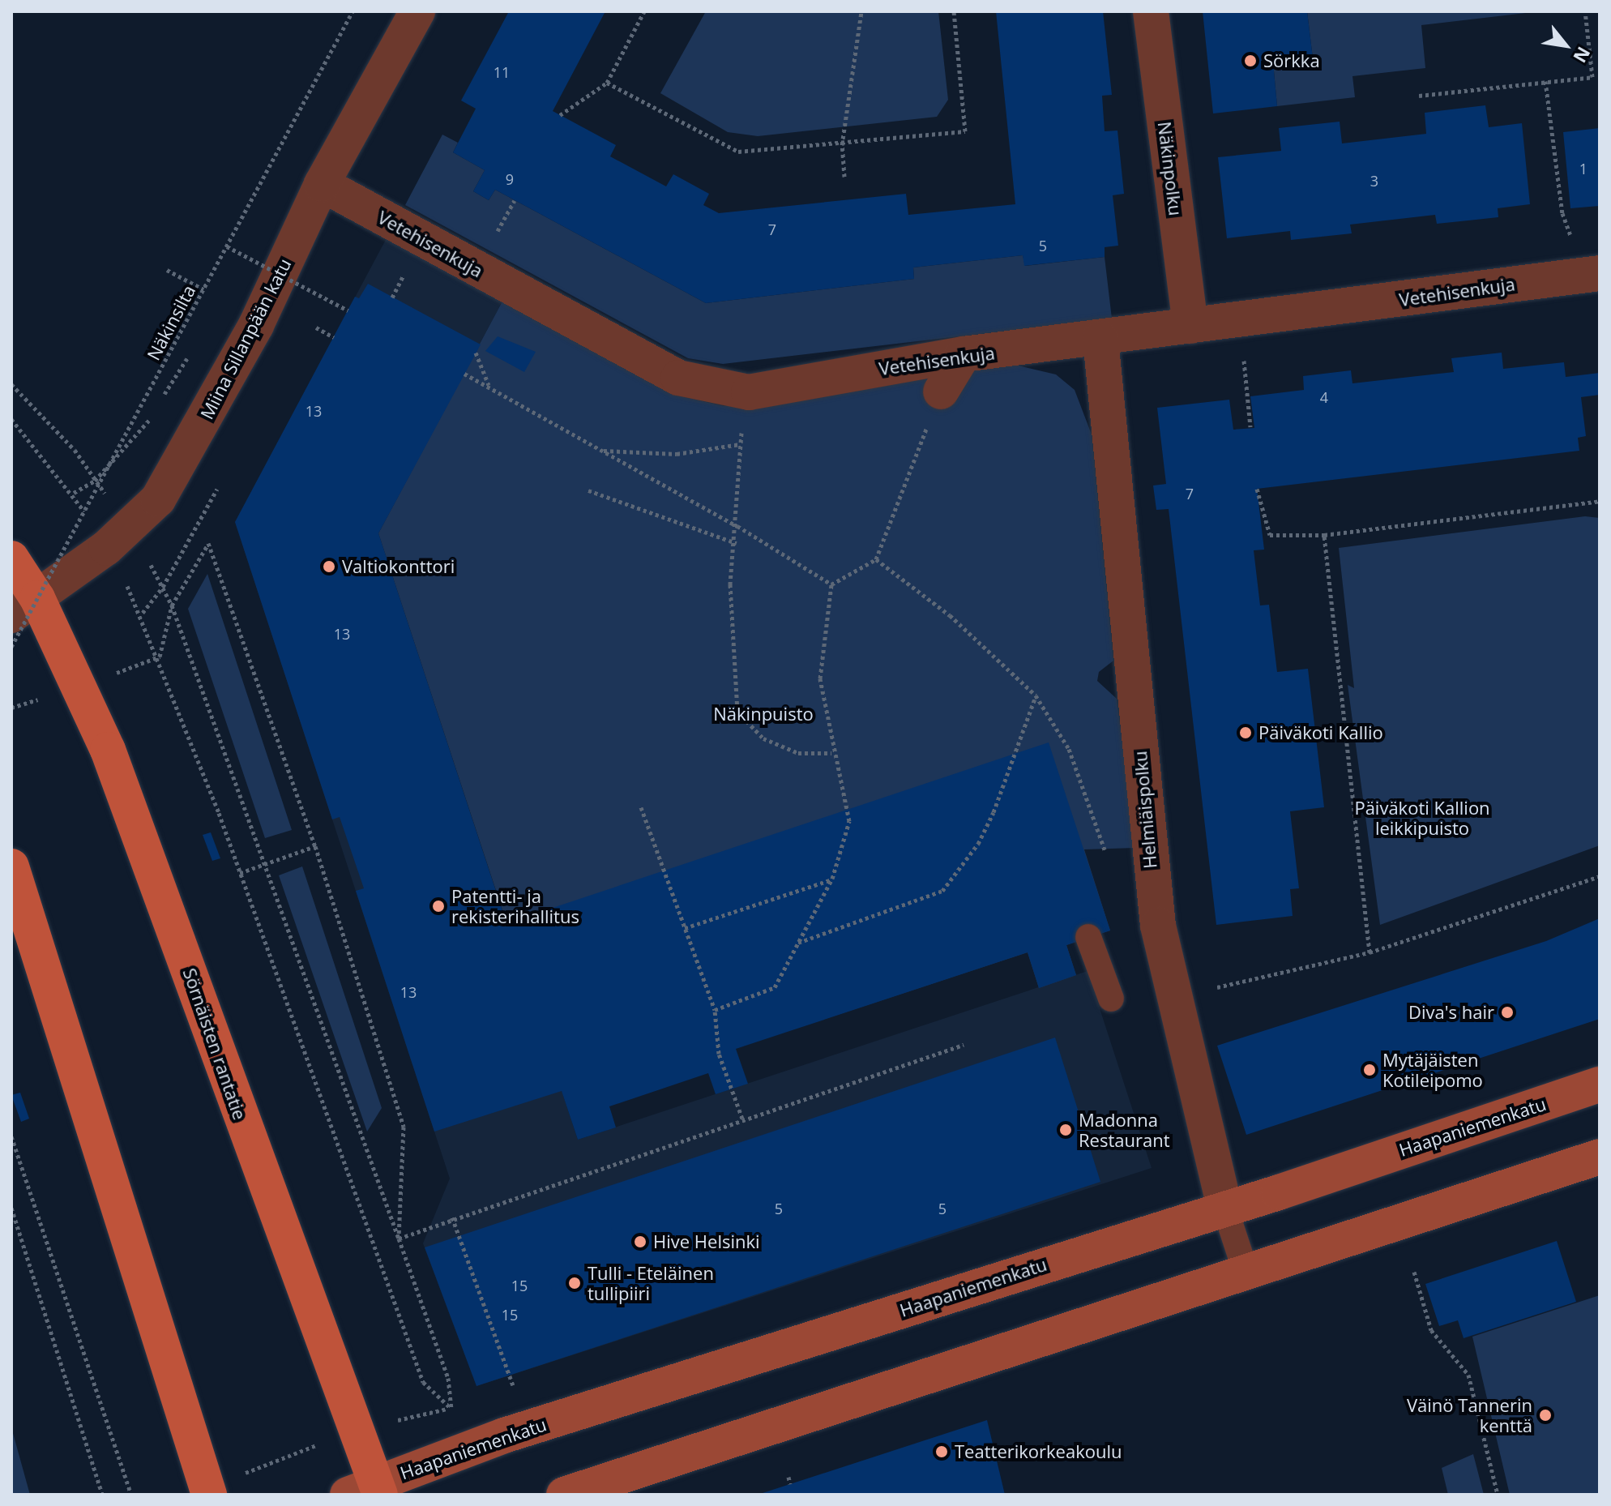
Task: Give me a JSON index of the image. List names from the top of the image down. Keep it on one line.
{"streets":{"main road":["Sörnäisten rantatie","Haapaniemenkatu"],"street":["Näkinpolku","Vetehisenkuja","Miina Sillanpään katu","Helmiäispolku"],"path":["Näkinsilta"]},"crossings":[["Näkinpolku","Vetehisenkuja"],["Vetehisenkuja","Miina Sillanpään katu"],["Vetehisenkuja","Helmiäispolku"],["Miina Sillanpään katu","Sörnäisten rantatie"],["Helmiäispolku","Haapaniemenkatu"],["Sörnäisten rantatie","Haapaniemenkatu"]],"parks":["Näkinpuisto","Päiväkoti Kallion leikkipuisto"],"places":["Sörkka","Valtiokonttori","Päiväkoti Kallio","Patentti- ja rekisterihallitus","Diva's hair","Mytäjäisten Kotileipomo","Madonna Restaurant","Hive Helsinki","Tulli - Eteläinen tullipiiri","Väinö Tannerin kenttä","Teatterikorkeakoulu"],"house_numbers":["11","1","9","3","7","5","4","13","7","13","13","5","5","15","15"],"north":"bottom right"}
